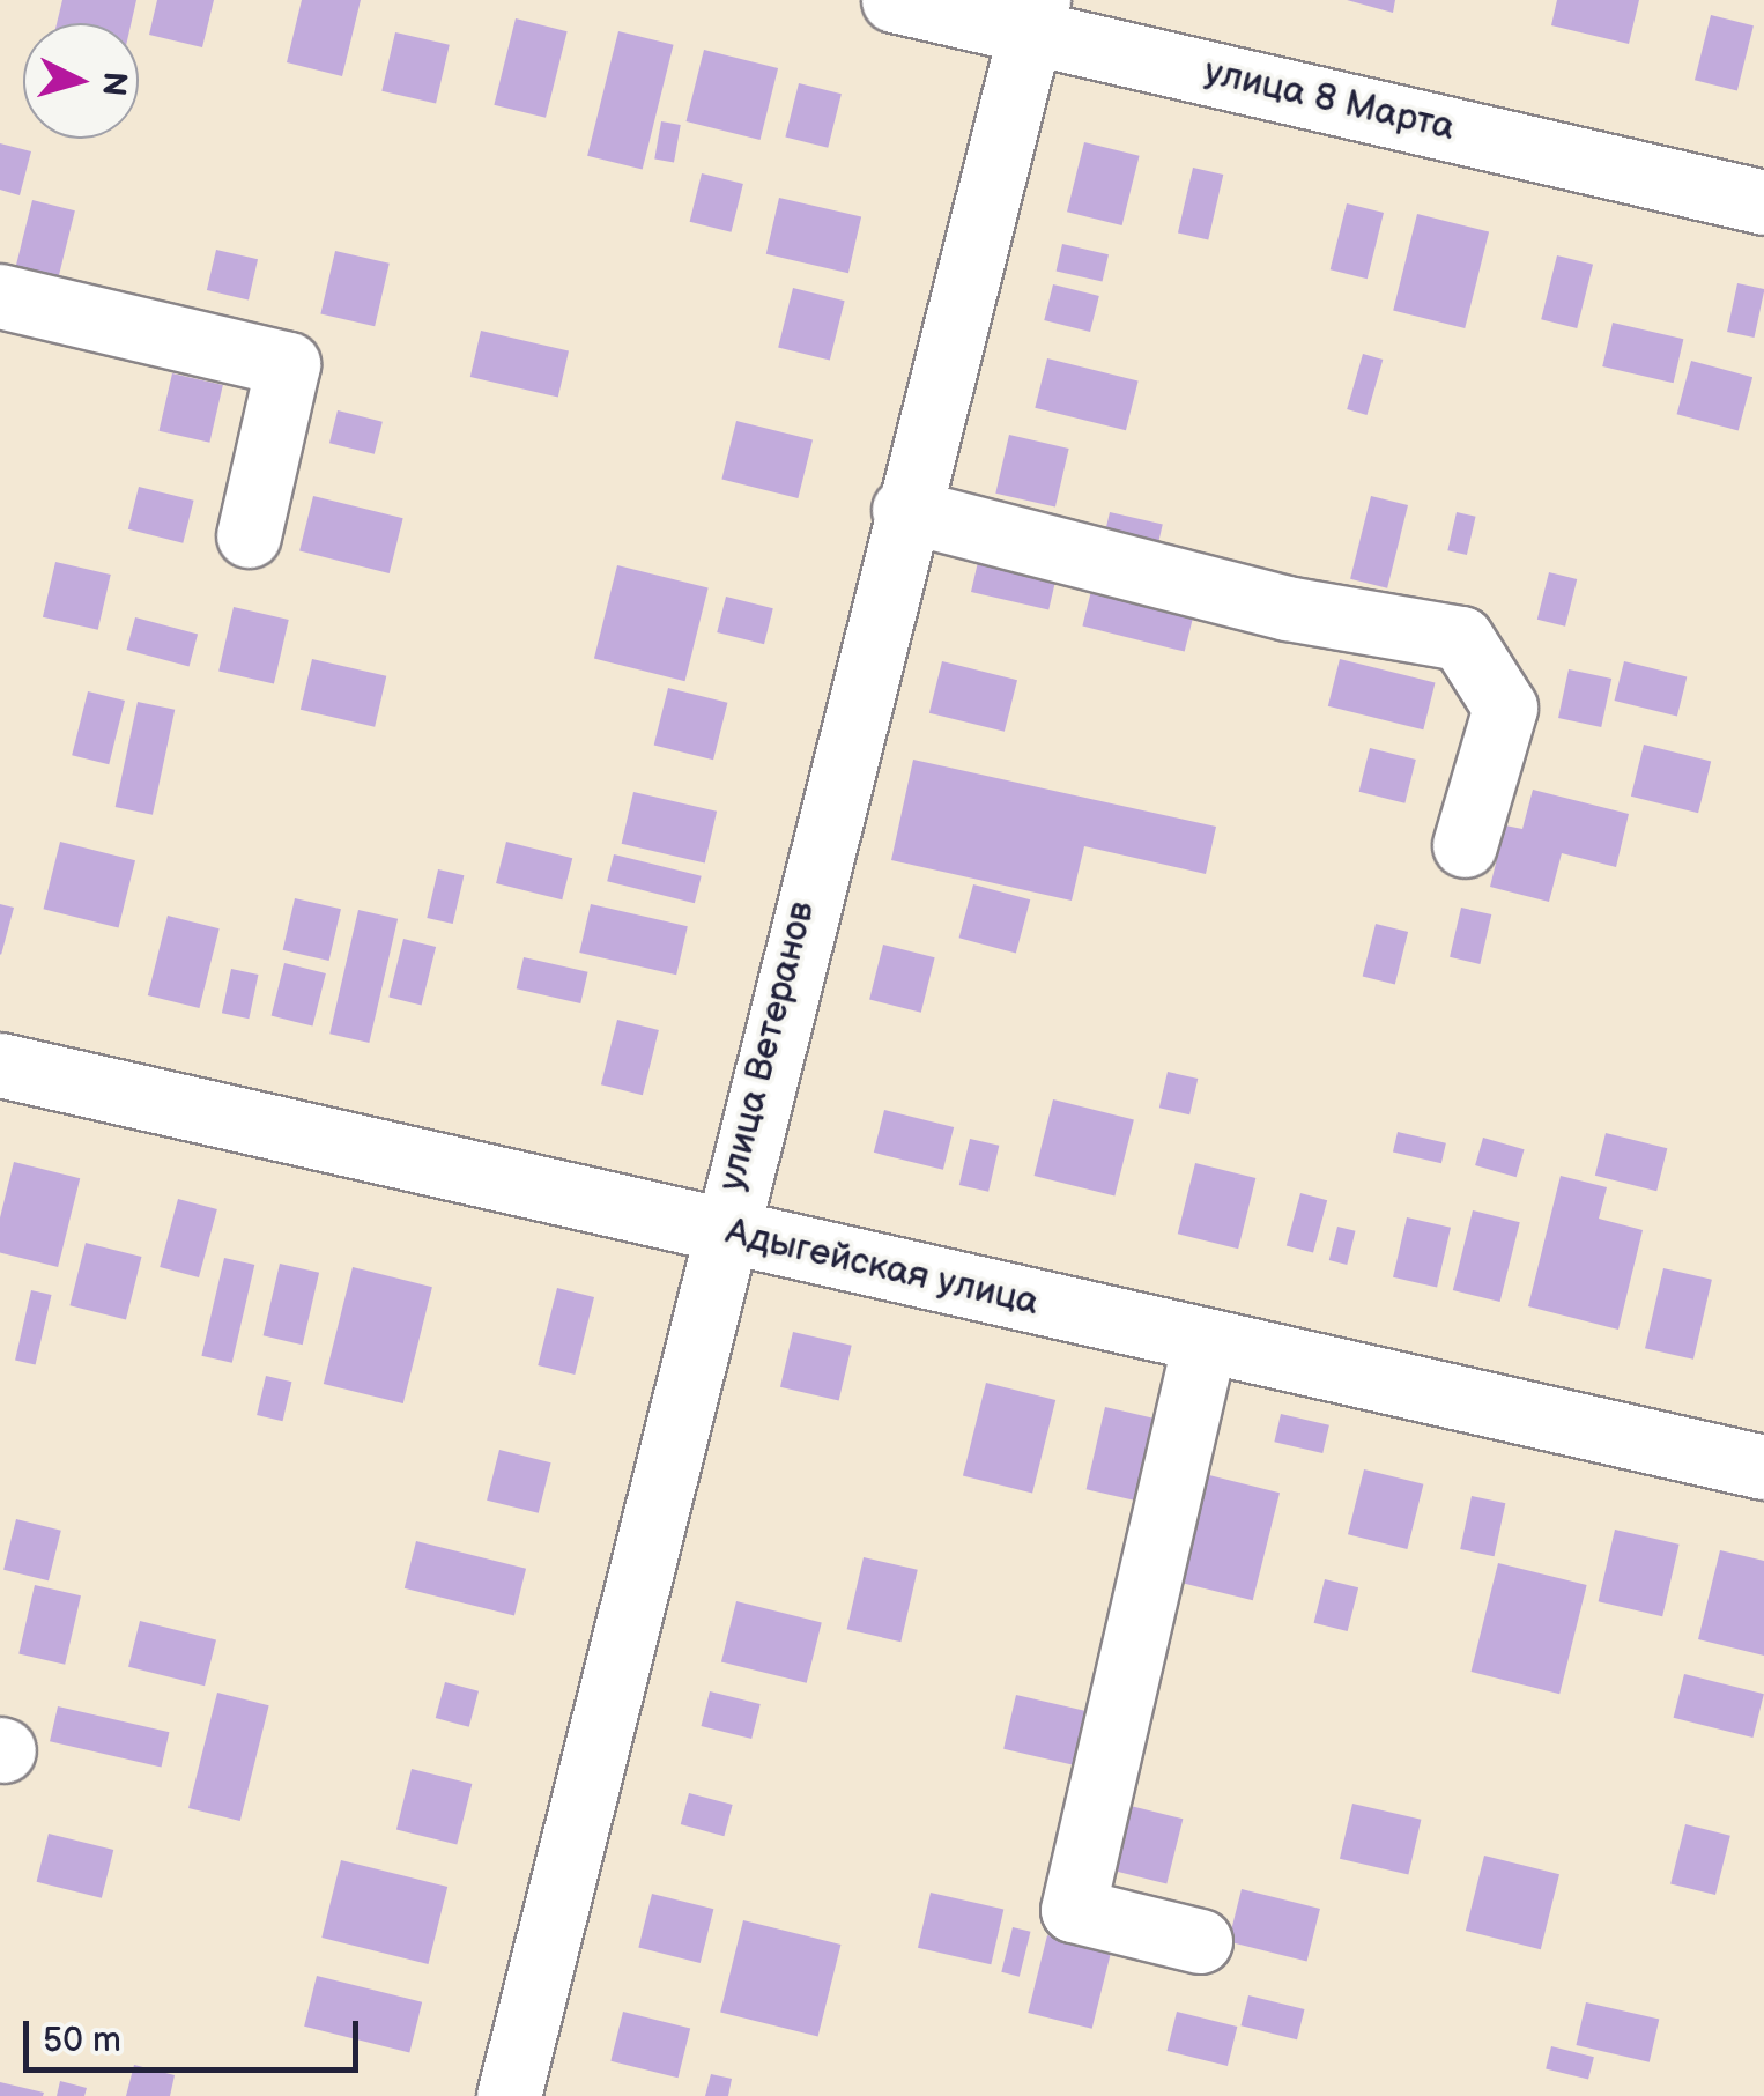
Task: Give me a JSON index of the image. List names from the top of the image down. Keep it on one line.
{"streets":{"street":["улица 8 Марта","улица Ветеранов","Адыгейская улица"]},"crossings":[["улица 8 Марта","улица Ветеранов"],["улица Ветеранов","Адыгейская улица"]],"scale_bar":"50 m","north":"right"}
